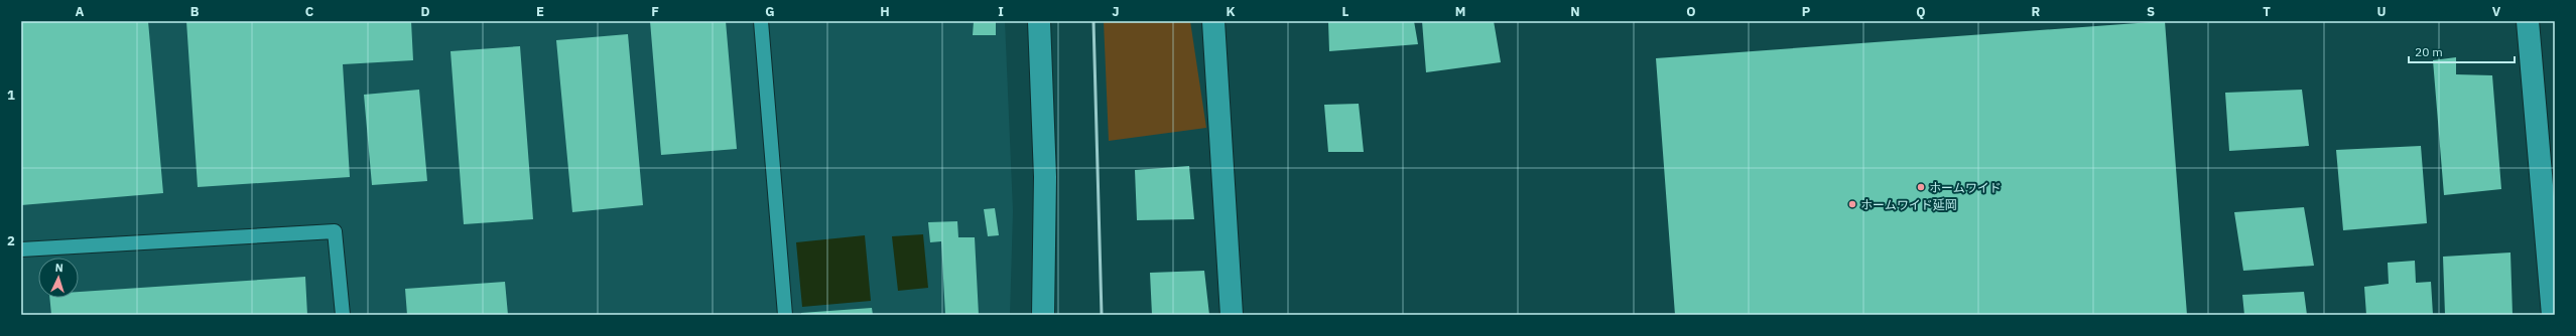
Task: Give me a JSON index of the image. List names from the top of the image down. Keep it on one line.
{"places":["ホームワイド","ホームワイド延岡"],"scale_bar":"20 m","north":"top","grid":{"columns":["A","B","C","D","E","F","G","H","I","J","K","L","M","N","O","P","Q","R","S","T","U","V"],"rows":["1","2"]}}
